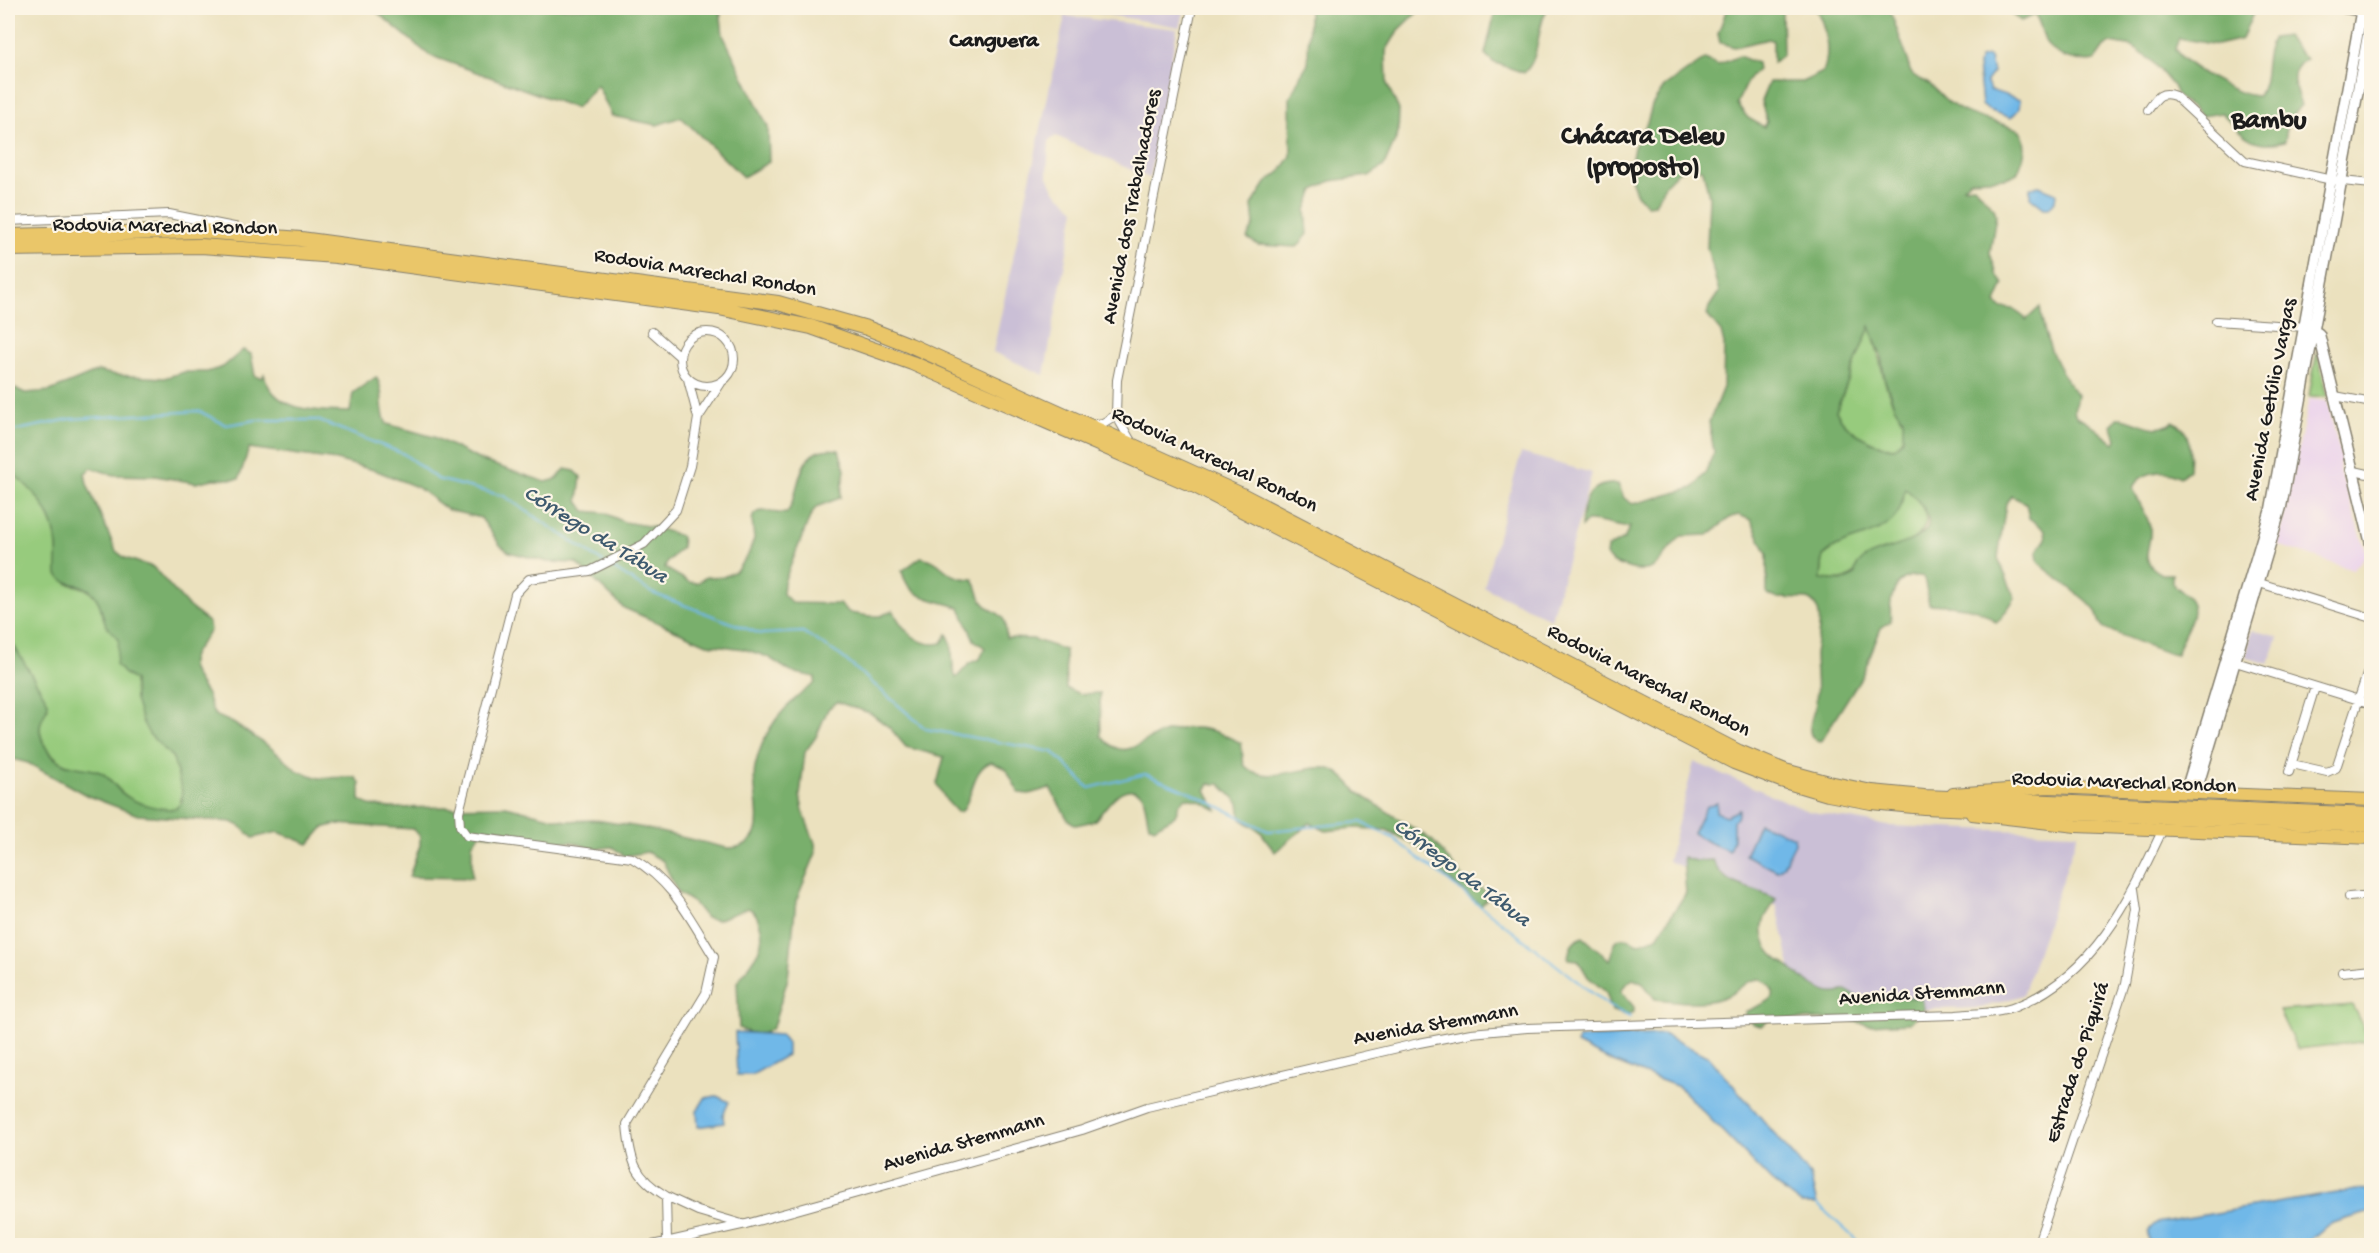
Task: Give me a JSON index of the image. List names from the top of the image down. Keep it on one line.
{"streets":{"highway":["Rodovia Marechal Rondon"],"street":["Avenida dos Trabalhadores","Avenida Getúlio Vargas","Avenida Stemmann","Estrada do Piquirá"]},"crossings":[["Avenida Stemmann","Estrada do Piquirá"]],"districts":["Canguera","Bambu","Chácara Deleu (proposto)"],"water":["Córrego da Tábua"]}
